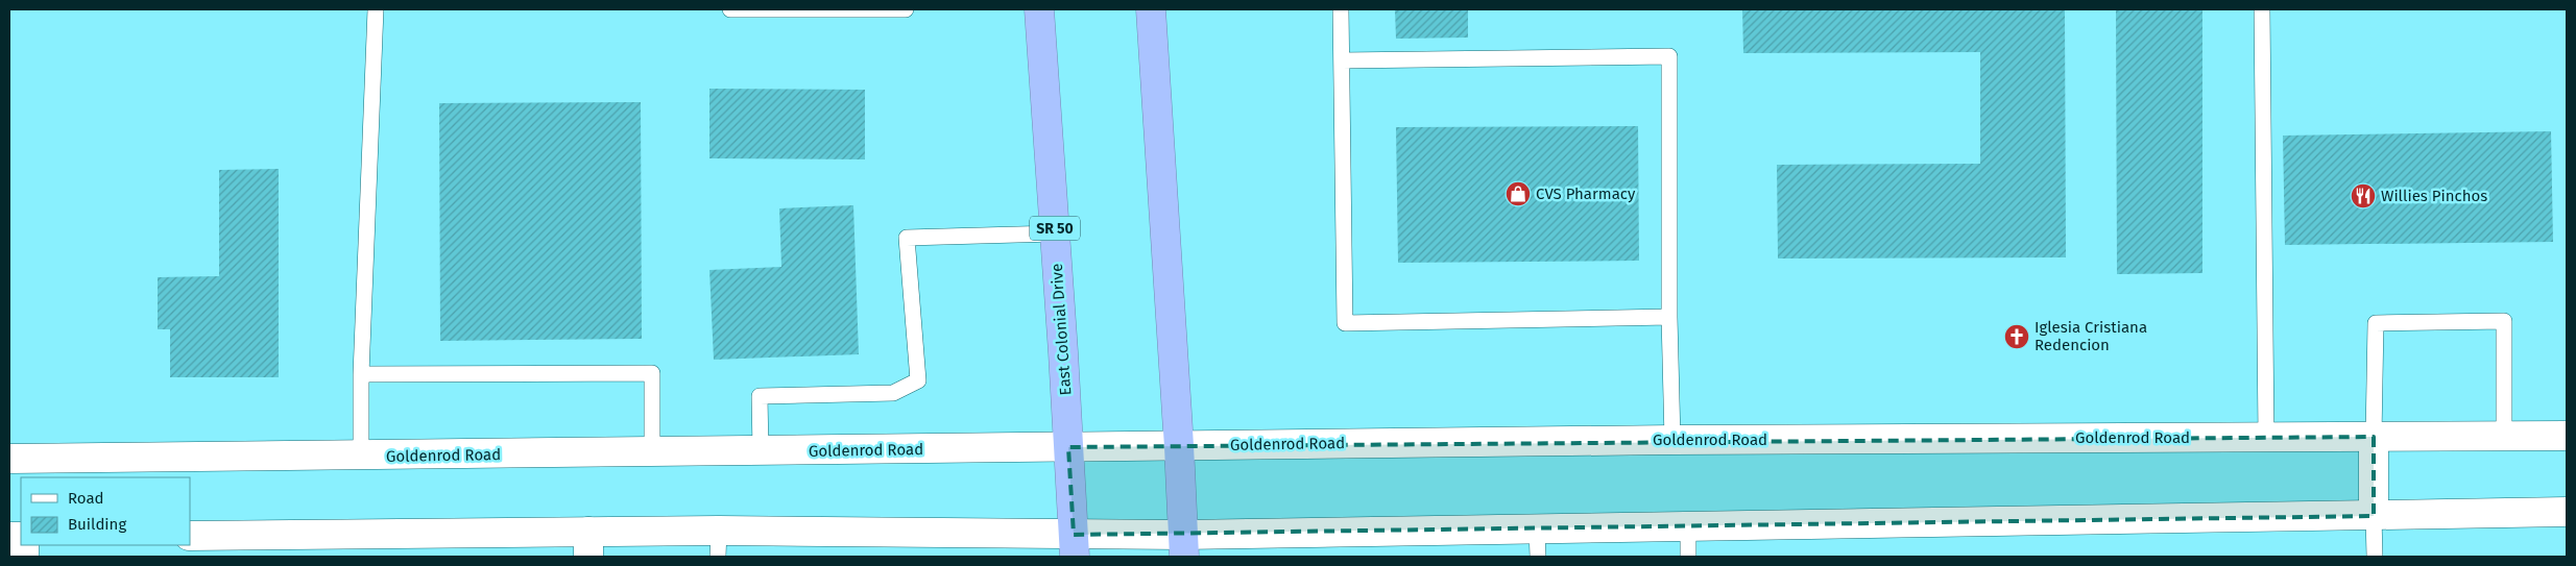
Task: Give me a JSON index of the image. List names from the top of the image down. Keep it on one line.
{"streets":{"highway":["SR 50","East Colonial Drive"],"main road":["Goldenrod Road"]},"crossings":[["East Colonial Drive","Goldenrod Road"]],"places":{"shop":["CVS Pharmacy"],"restaurant":["Willies Pinchos"],"church":["Iglesia Cristiana Redencion"]},"legend":["Road","Building"]}
